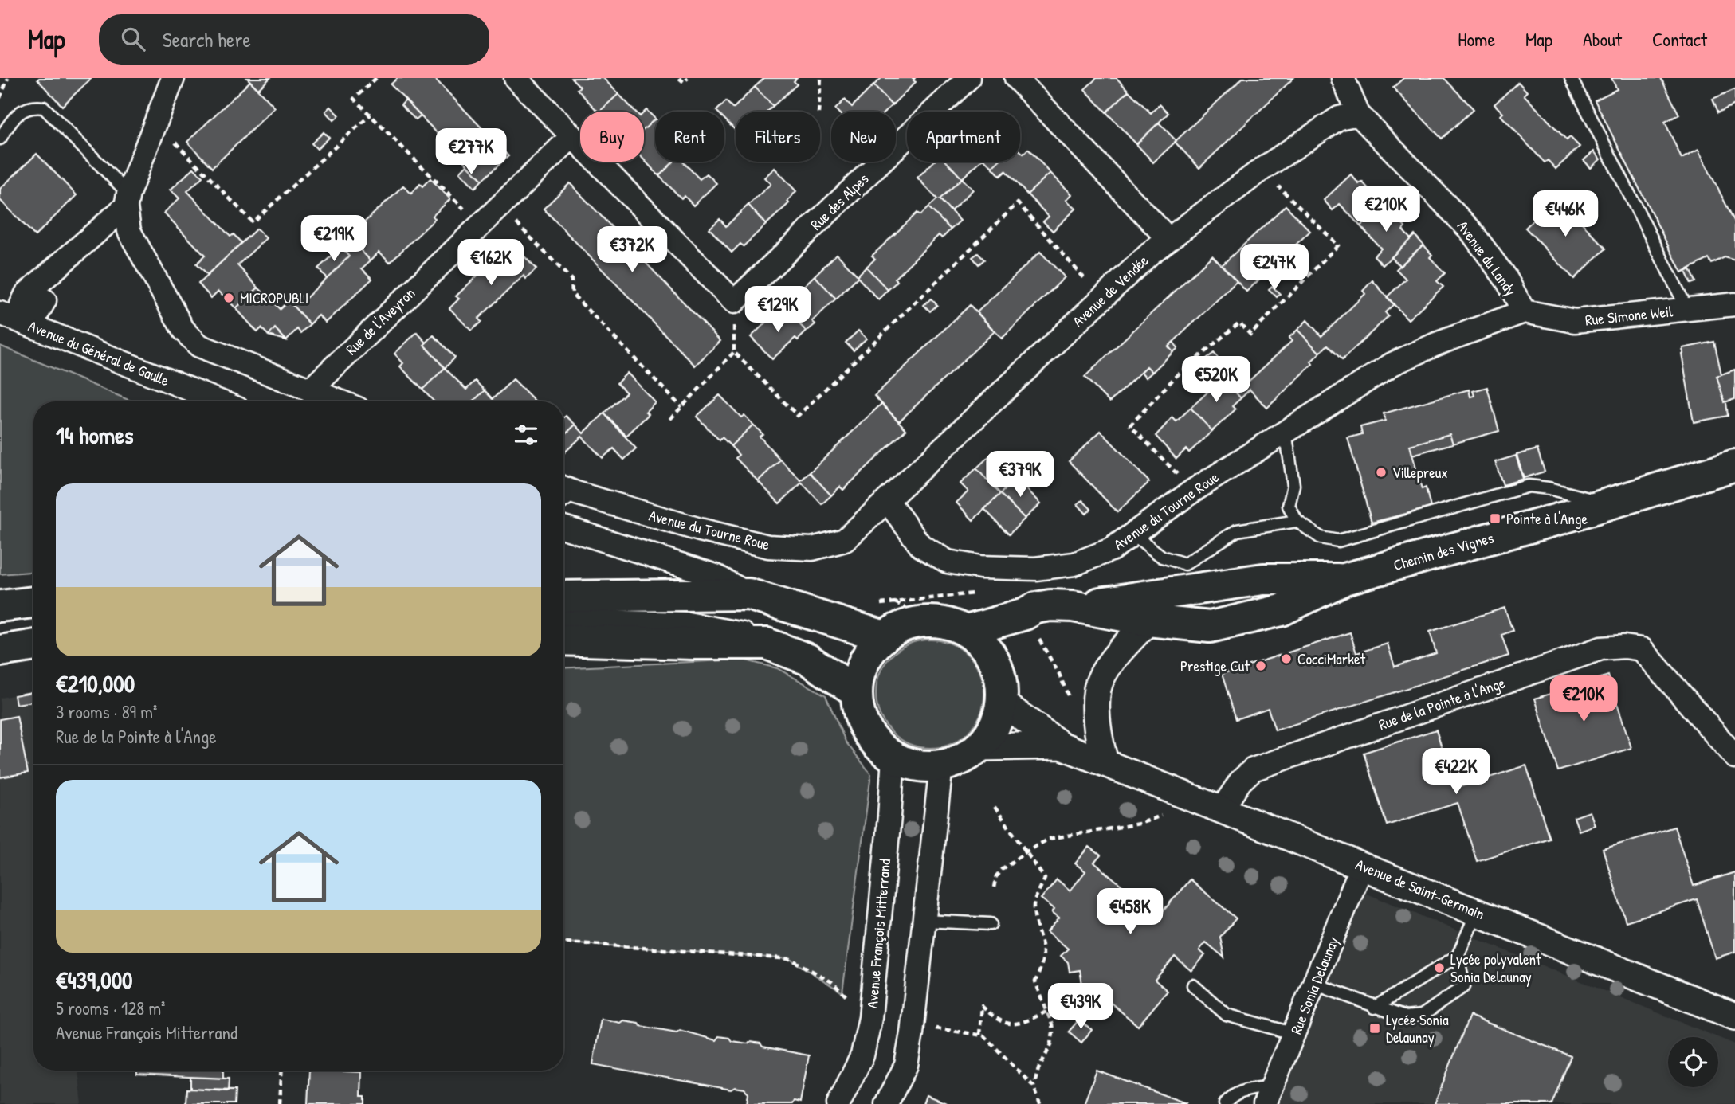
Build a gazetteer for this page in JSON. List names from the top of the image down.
{
  "streets": {
    "main road": ["Chemin des Vignes"],
    "street": [
      "Rue des Alpes",
      "Avenue du Landy",
      "Avenue de Vendée",
      "Rue Simone Weil",
      "Rue de l'Aveyron",
      "Avenue du Général de Gaulle",
      "Avenue du Tourne Roue",
      "Rue de la Pointe à l'Ange",
      "Avenue de Saint-Germain",
      "Avenue François Mitterrand",
      "Rue Sonia Delaunay"
    ]
  },
  "crossings": [
    ["Rue des Alpes", "Rue de l'Aveyron"],
    ["Avenue du Landy", "Avenue de Vendée"],
    ["Avenue du Landy", "Rue Simone Weil"],
    ["Avenue du Landy", "Avenue du Tourne Roue"],
    ["Avenue de Vendée", "Avenue du Tourne Roue"],
    ["Rue Simone Weil", "Avenue du Tourne Roue"],
    ["Chemin des Vignes", "Avenue de Saint-Germain"],
    ["Chemin des Vignes", "Avenue François Mitterrand"],
    ["Rue de la Pointe à l'Ange", "Avenue de Saint-Germain"],
    ["Avenue de Saint-Germain", "Avenue François Mitterrand"],
    ["Avenue de Saint-Germain", "Rue Sonia Delaunay"]
  ],
  "places": {
    "other": [
      "MICROPUBLI",
      "Villepreux",
      "CocciMarket",
      "Prestige Cut",
      "Lycée polyvalent Sonia Delaunay"
    ],
    "transit": ["Pointe à l'Ange", "Lycée Sonia Delaunay"]
  },
  "page": {
    "header": "Map",
    "search": "Search here",
    "nav": [
      "Home",
      "Map",
      "About",
      "Contact"
    ],
    "chip": [
      "Buy",
      "Rent",
      "Filters",
      "New",
      "Apartment"
    ],
    "price": [
      "€277K",
      "€210K",
      "€446K",
      "€219K",
      "€372K",
      "€162K",
      "€247K",
      "€129K",
      "€520K",
      "€379K",
      "€210K",
      "€422K",
      "€458K",
      "€439K"
    ],
    "heading": "14 homes",
    "list": [
      {
        "name": "€210,000",
        "note": "3 rooms · 89 m² · Rue de la Pointe à l'Ange"
      },
      {
        "name": "€439,000",
        "note": "5 rooms · 128 m² · Avenue François Mitterrand"
      }
    ]
  }
}
